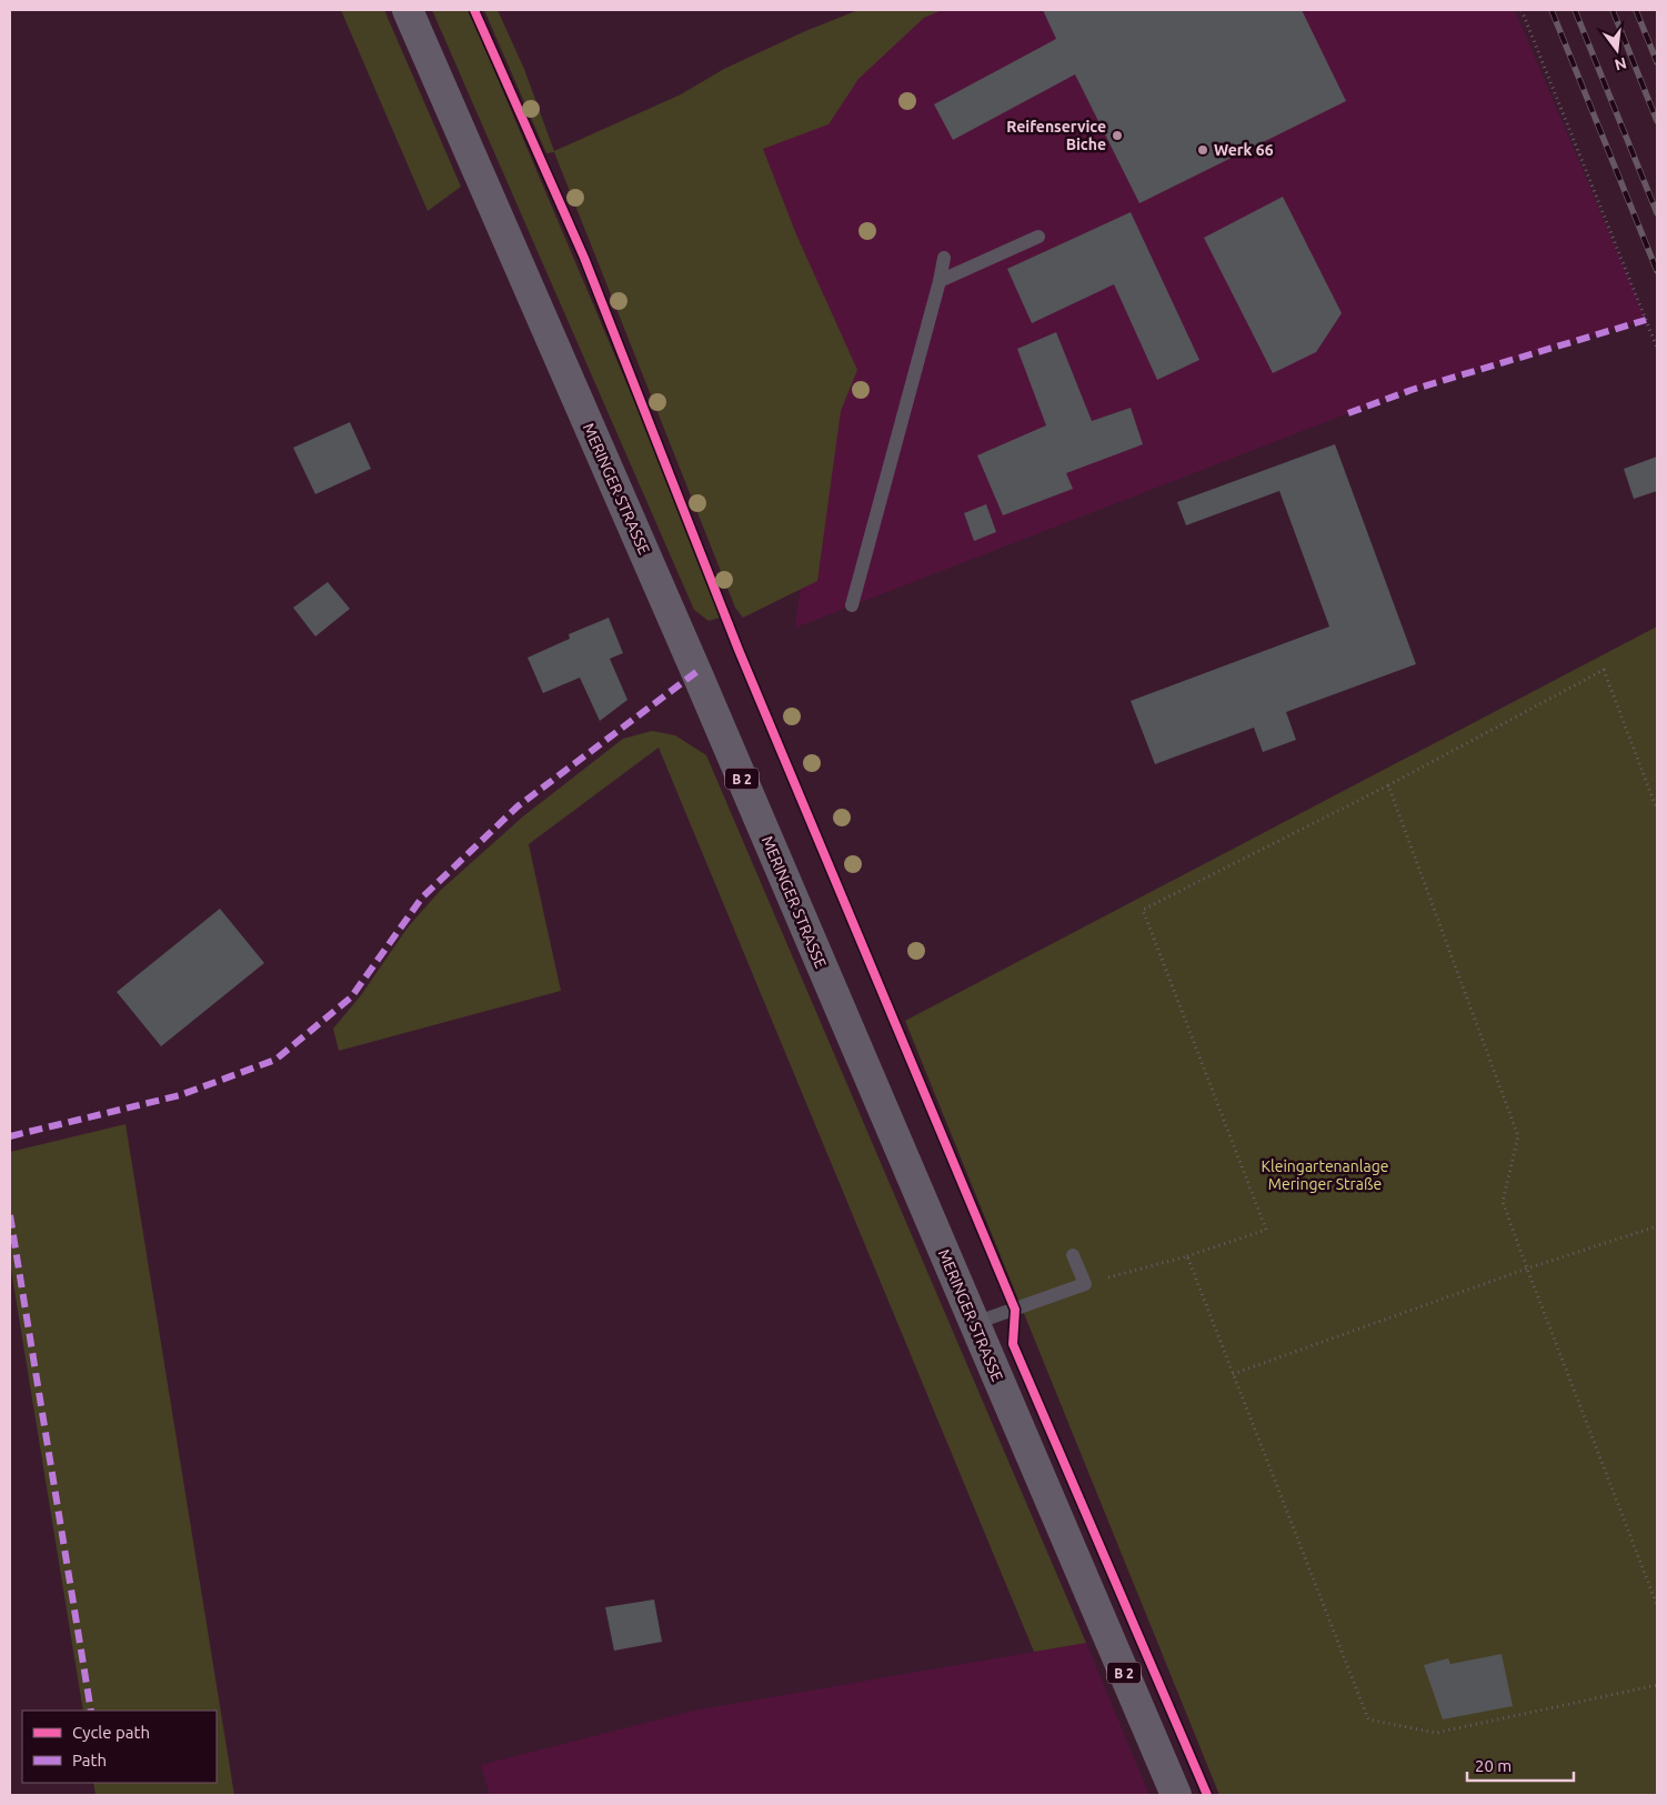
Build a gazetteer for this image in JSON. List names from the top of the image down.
{
  "streets": {
    "main road": ["MERINGER STRASSE", "B 2"]
  },
  "parks": ["Kleingartenanlage Meringer Straße"],
  "places": ["Reifenservice Biche", "Werk 66"],
  "legend": ["Cycle path", "Path"],
  "scale_bar": "20 m",
  "north": "bottom"
}
